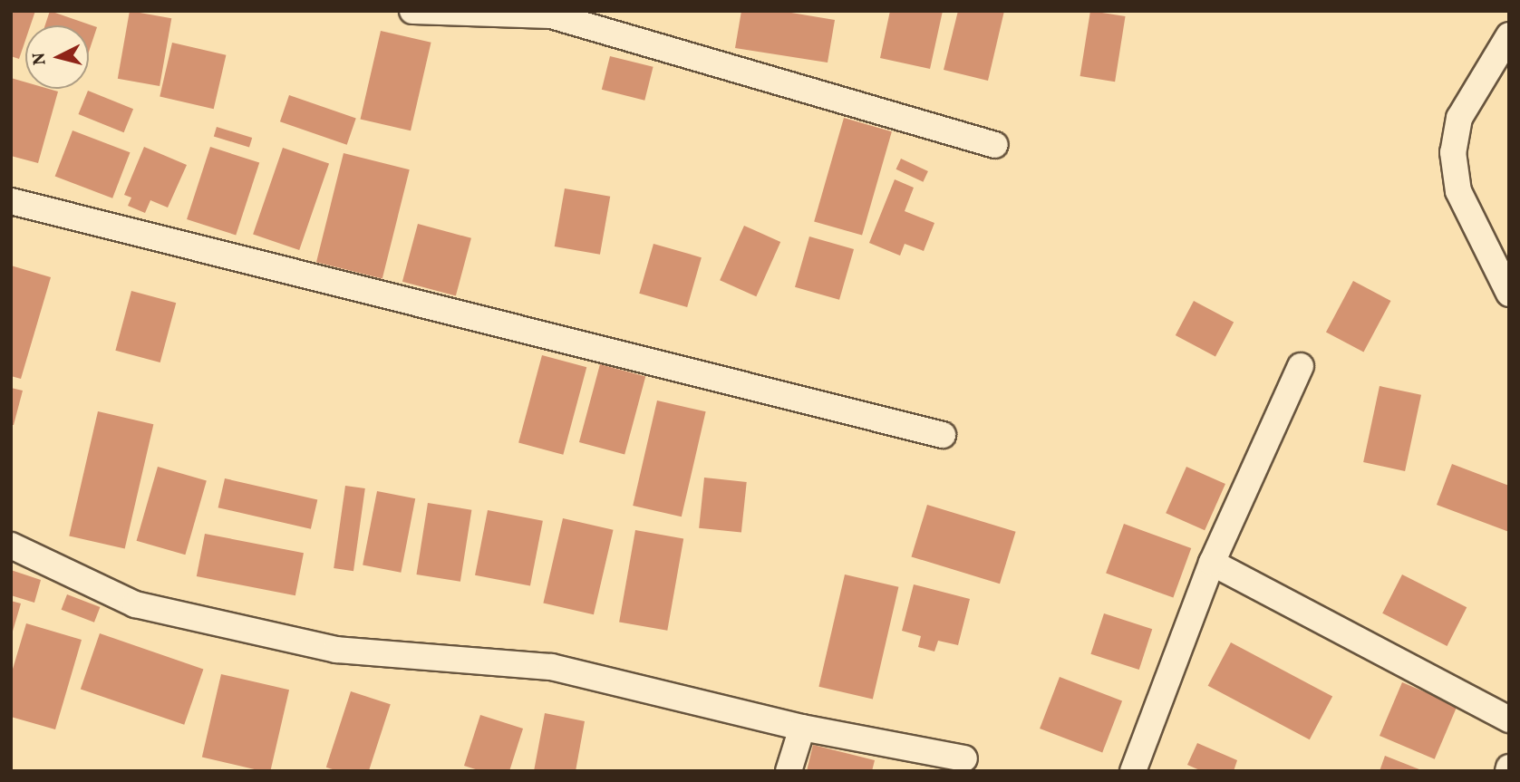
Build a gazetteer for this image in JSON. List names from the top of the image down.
{
  "north": "left"
}
